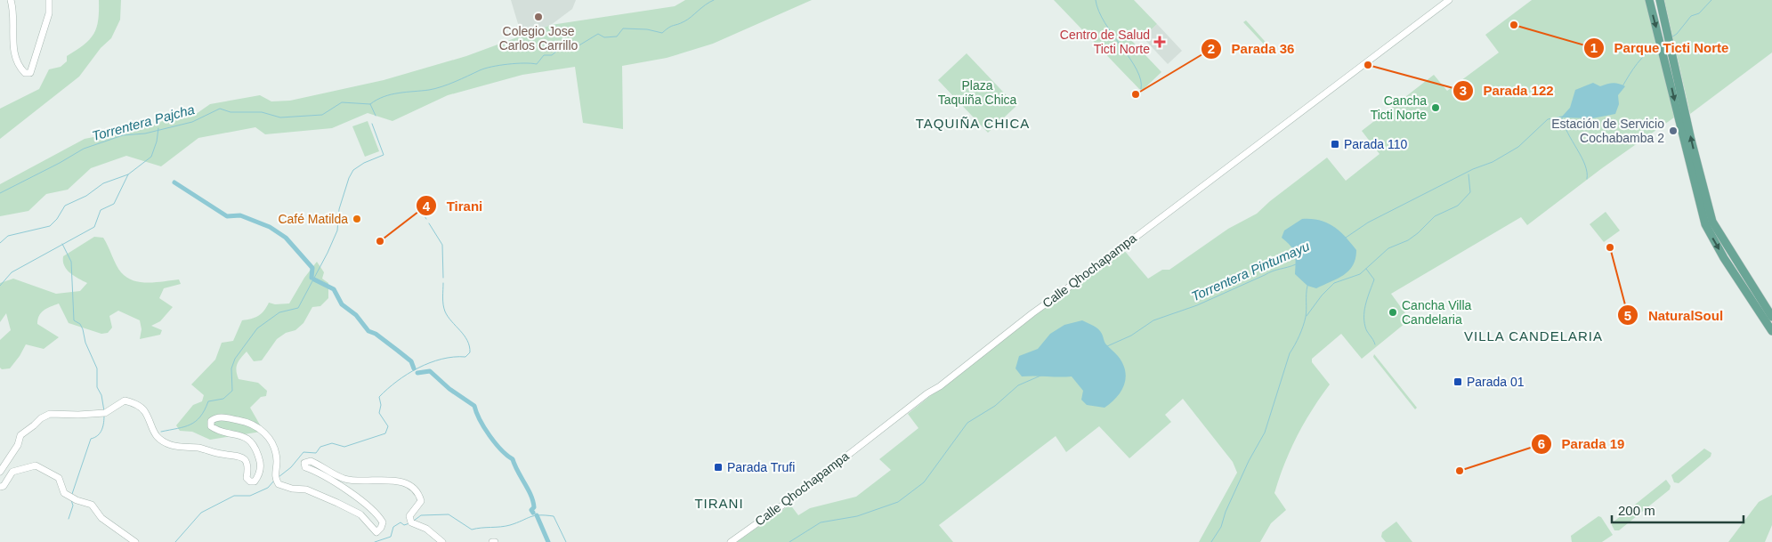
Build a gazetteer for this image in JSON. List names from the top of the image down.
{
  "streets": {
    "street": ["Calle Qhochapampa"]
  },
  "districts": ["TAQUIÑA CHICA", "VILLA CANDELARIA", "TIRANI"],
  "water": ["Torrentera Pajcha", "Torrentera Pintumayu"],
  "parks": ["Plaza Taquiña Chica"],
  "places": {
    "other": [
      "Colegio Jose Carlos Carrillo",
      "Parque Ticti Norte",
      "Parada 122",
      "Parada 36",
      "Cancha Ticti Norte",
      "Estación de Servicio Cochabamba 2",
      "Café Matilda",
      "Tirani",
      "NaturalSoul",
      "Cancha Villa Candelaria",
      "Parada 19"
    ],
    "health": ["Centro de Salud Ticti Norte"],
    "transit": ["Parada 110", "Parada 01", "Parada Trufi"]
  },
  "scale_bar": "200 m"
}
